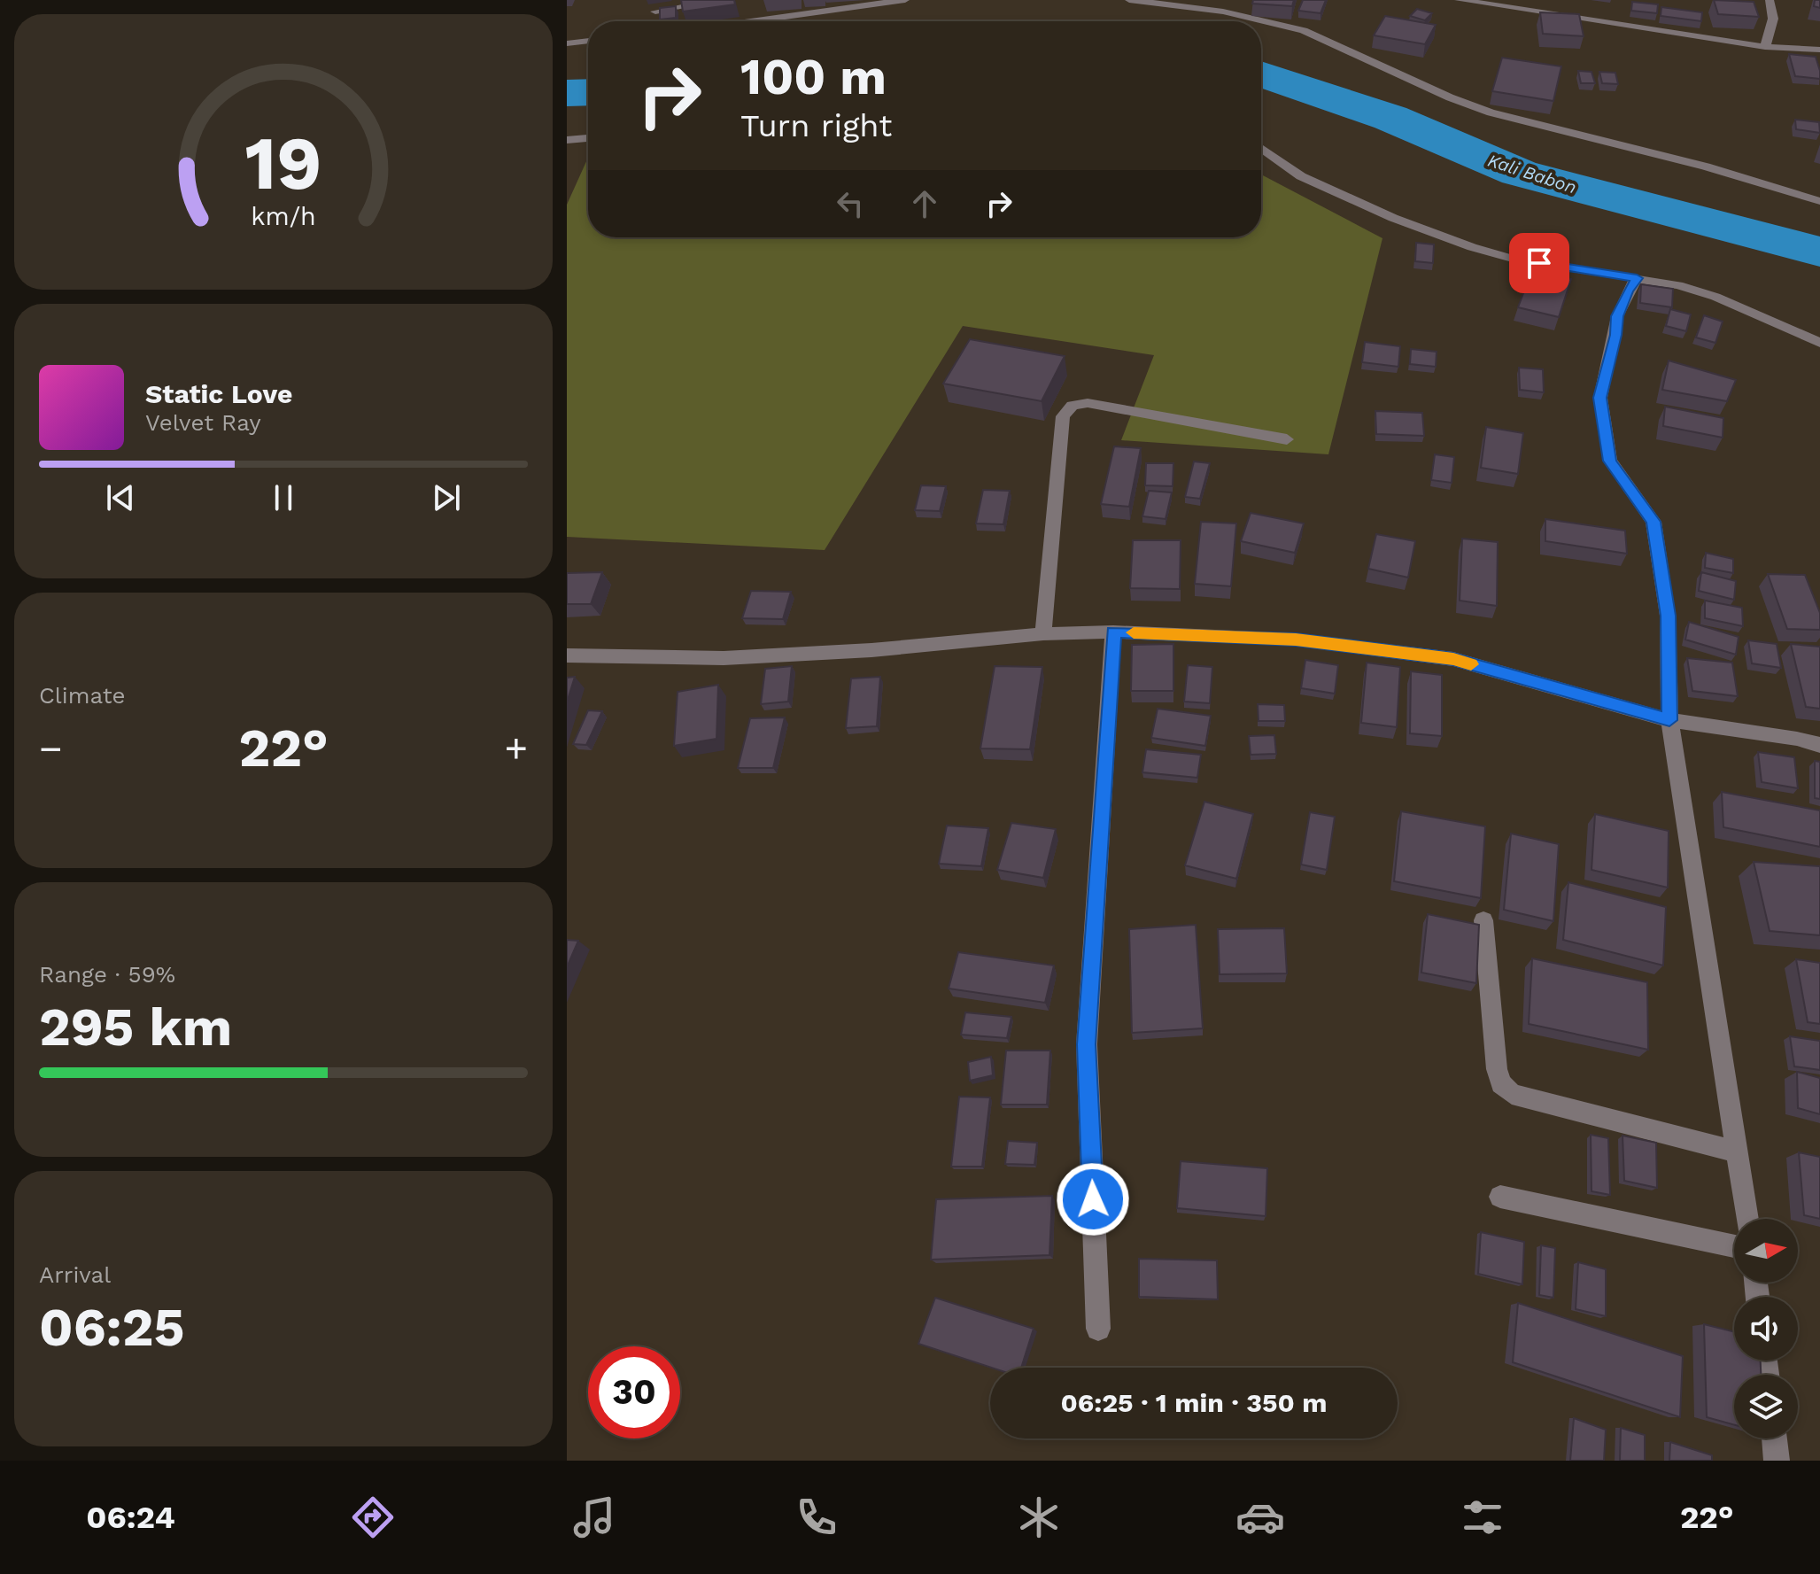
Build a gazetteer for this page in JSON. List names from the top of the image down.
{
  "water": ["Kali Babon"],
  "north": "right",
  "page": {
    "turn": ["100 m", "Turn right"],
    "song": ["Static Love", "Velvet Ray"],
    "tile": [
      "Climate",
      ["Range · 59%", "295 km"],
      ["Arrival", "06:25"]
    ],
    "heat": ["−", "22°", "+"],
    "limit": "30",
    "trip": "06:25 · 1 min · 350 m",
    "tabs": ["06:24", "22°"],
    "gauge": ["19", "km/h"]
  }
}
